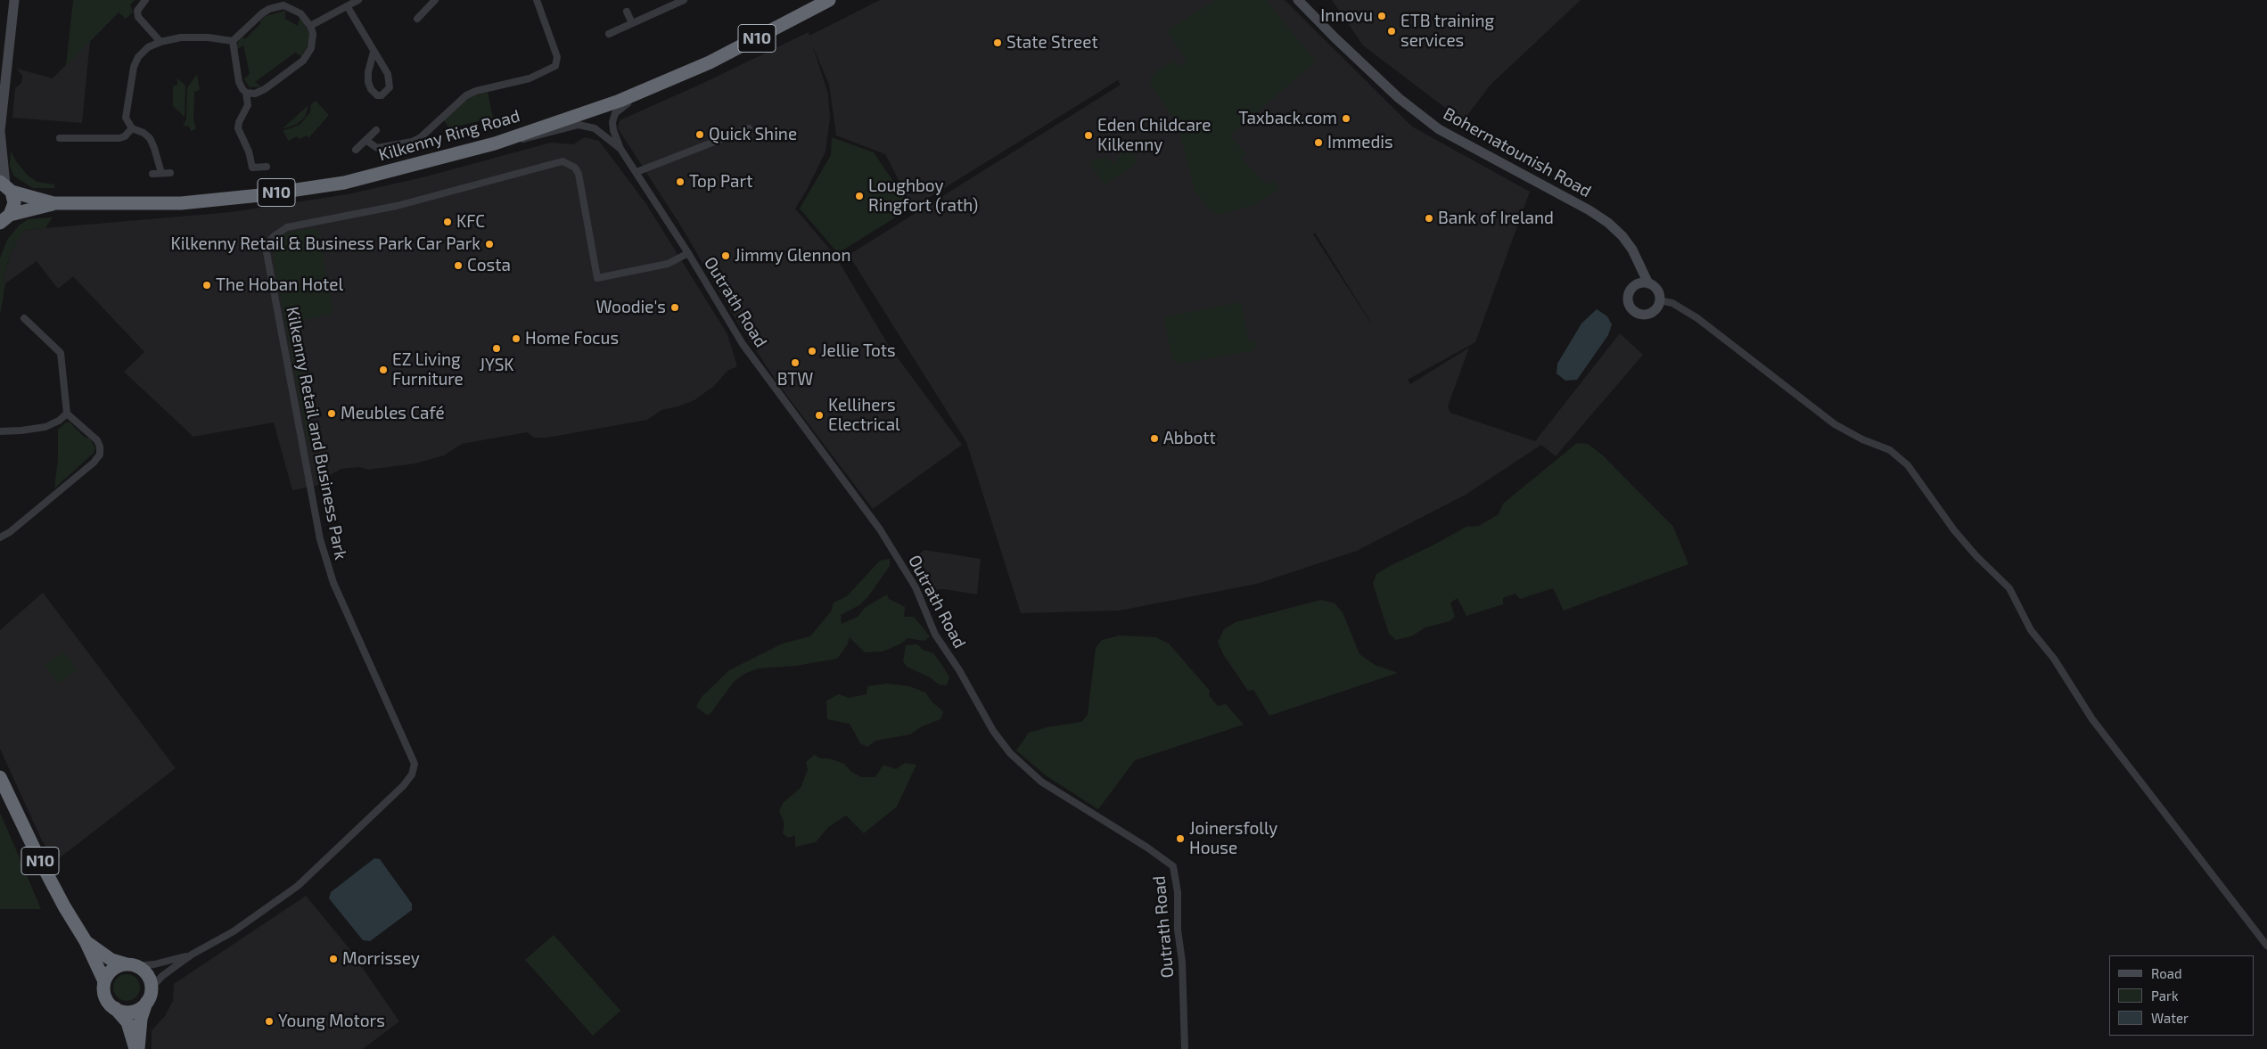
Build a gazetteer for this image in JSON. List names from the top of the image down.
{
  "streets": {
    "highway": ["N10", "Kilkenny Ring Road"],
    "street": ["Bohernatounish Road", "Outrath Road", "Kilkenny Retail and Business Park"]
  },
  "crossings": [
    ["N10", "Kilkenny Ring Road"],
    ["N10", "Kilkenny Retail and Business Park"],
    ["Kilkenny Ring Road", "Outrath Road"],
    ["Outrath Road", "Kilkenny Retail and Business Park"]
  ],
  "places": [
    "Innovu",
    "ETB training services",
    "State Street",
    "Taxback.com",
    "Quick Shine",
    "Eden Childcare Kilkenny",
    "Immedis",
    "Top Part",
    "Loughboy Ringfort (rath)",
    "Bank of Ireland",
    "KFC",
    "Kilkenny Retail & Business Park Car Park",
    "Jimmy Glennon",
    "Costa",
    "The Hoban Hotel",
    "Woodie's",
    "Home Focus",
    "JYSK",
    "Jellie Tots",
    "BTW",
    "EZ Living Furniture",
    "Meubles Café",
    "Kellihers Electrical",
    "Abbott",
    "Joinersfolly House",
    "Morrissey",
    "Young Motors"
  ],
  "legend": ["Road", "Park", "Water"]
}
